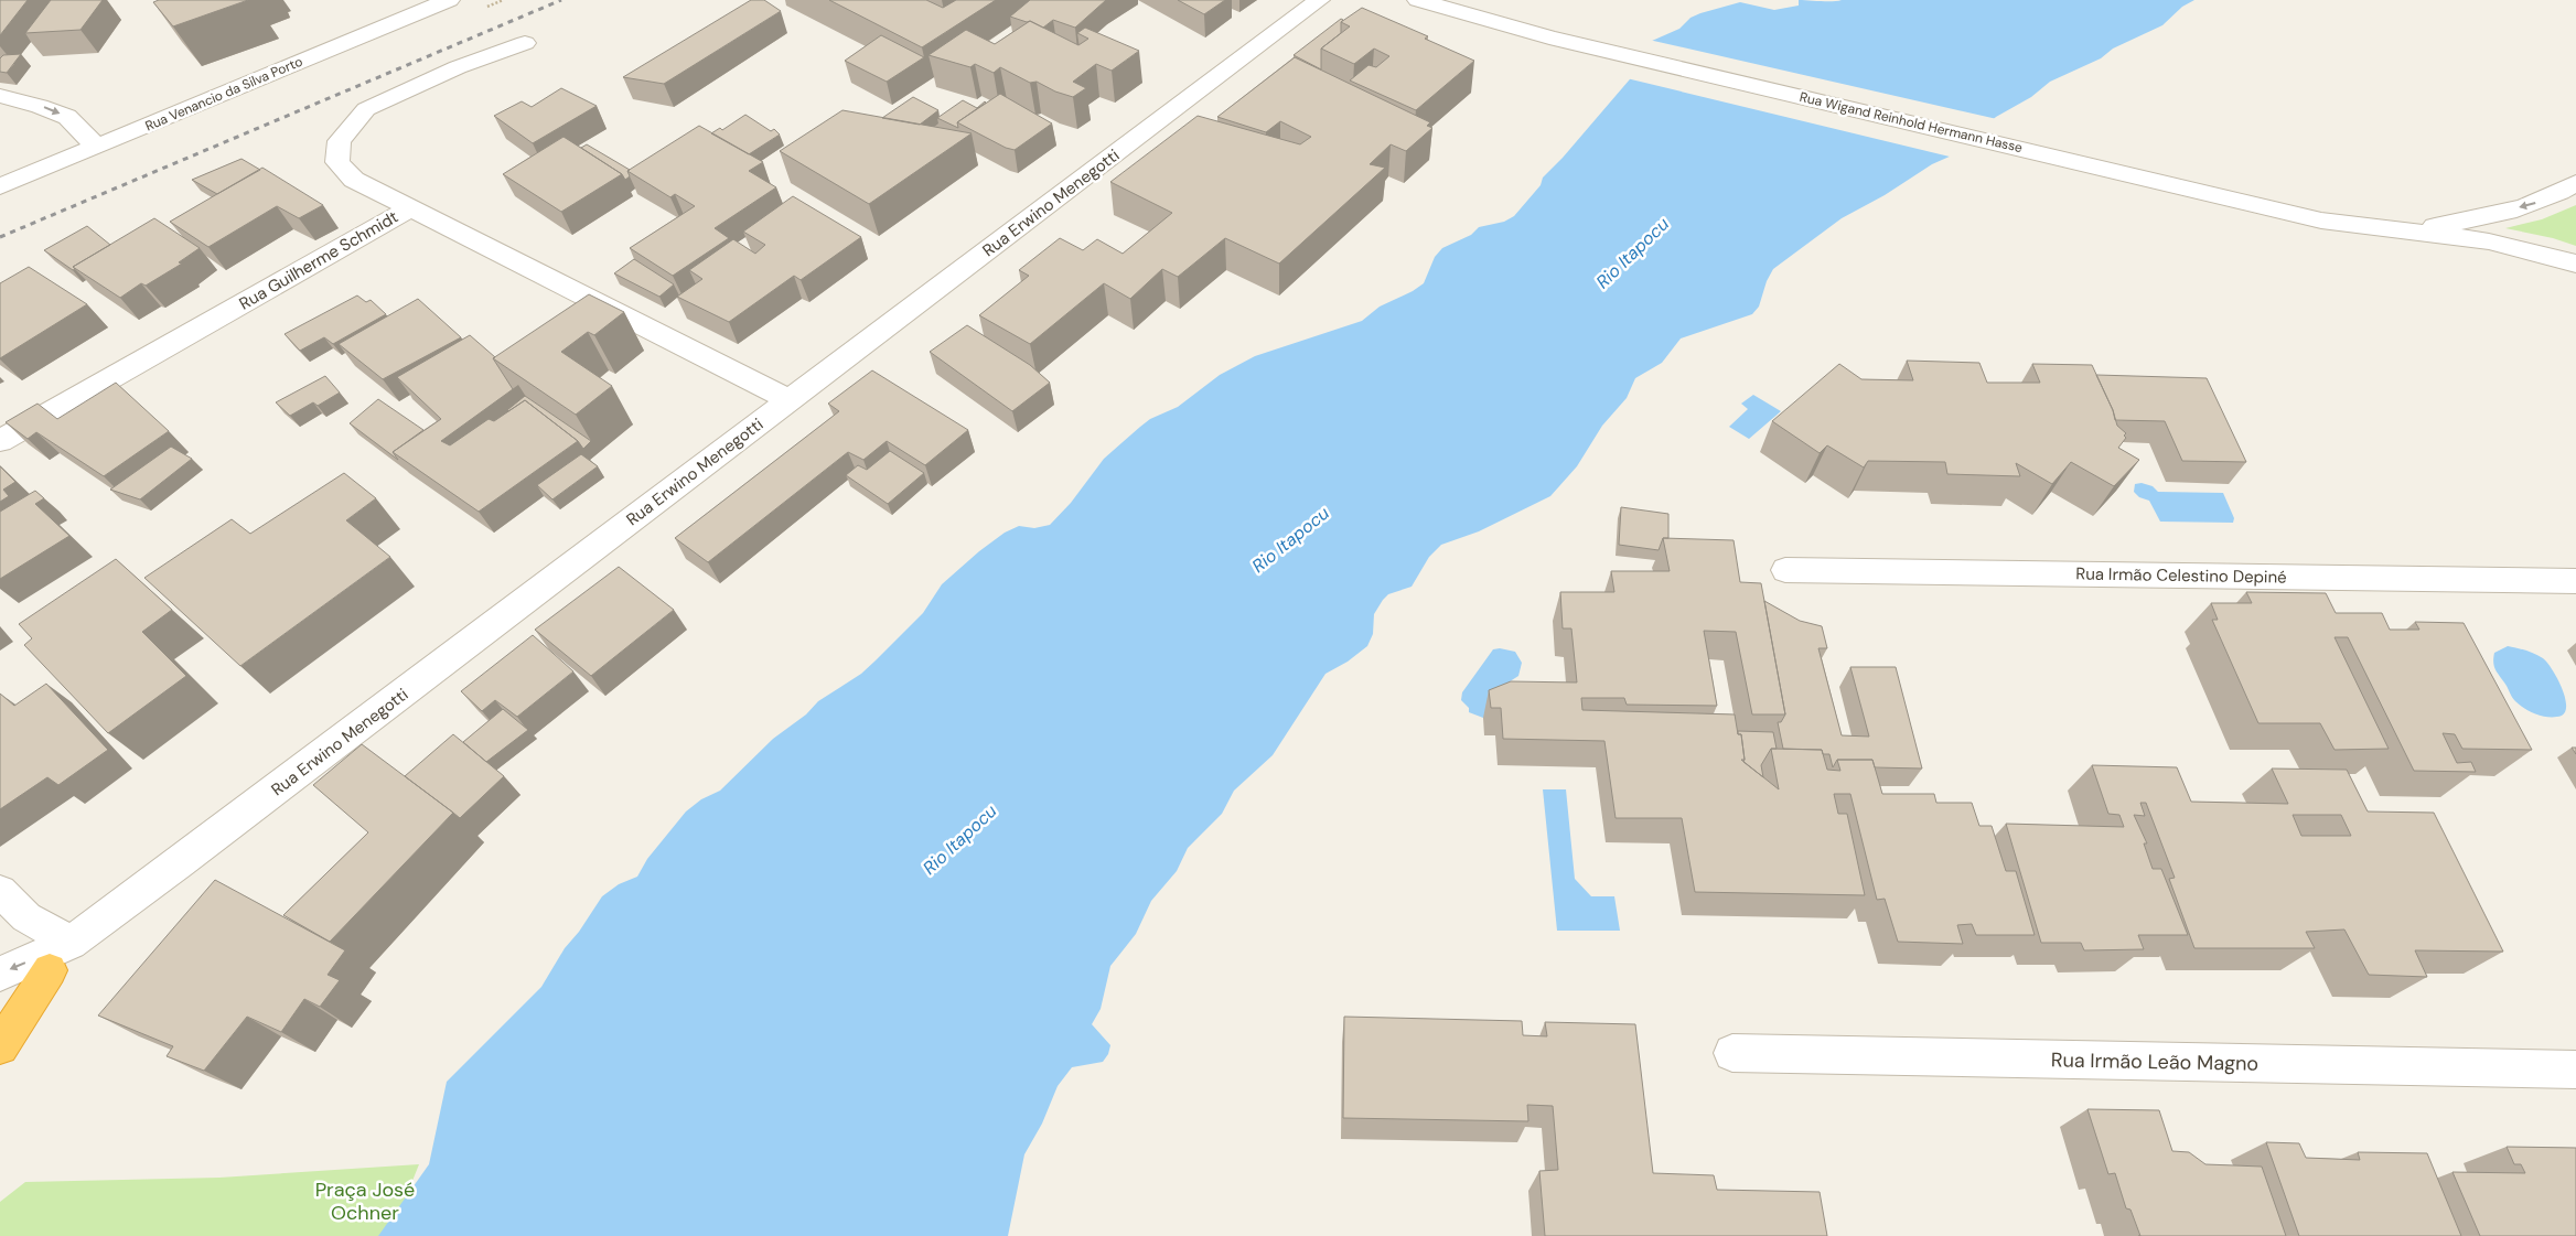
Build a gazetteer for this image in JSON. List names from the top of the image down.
{
  "streets": {
    "street": [
      "Rua Venancio da Silva Porto",
      "Rua Wigand Reinhold Hermann Hasse",
      "Rua Erwino Menegotti",
      "Rua Guilherme Schmidt",
      "Rua Irmão Celestino Depiné",
      "Rua Irmão Leão Magno"
    ]
  },
  "crossings": [
    ["Rua Erwino Menegotti", "Rua Guilherme Schmidt"]
  ],
  "water": ["Rio Itapocu"],
  "parks": ["Praça José Ochner"]
}
